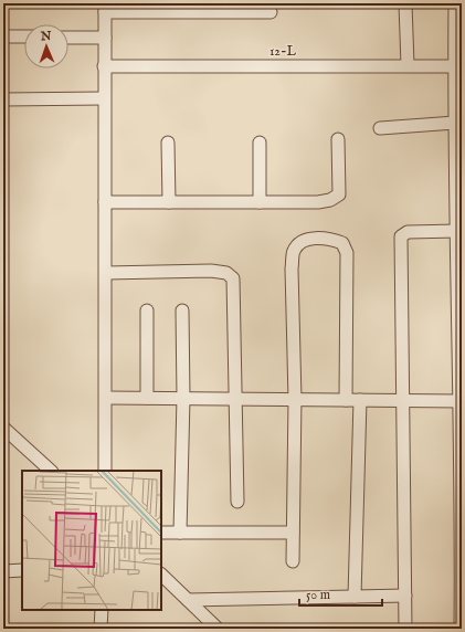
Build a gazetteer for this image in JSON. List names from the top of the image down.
{
  "streets": {
    "street": ["12-L"]
  },
  "scale_bar": "50 m",
  "north": "top"
}
